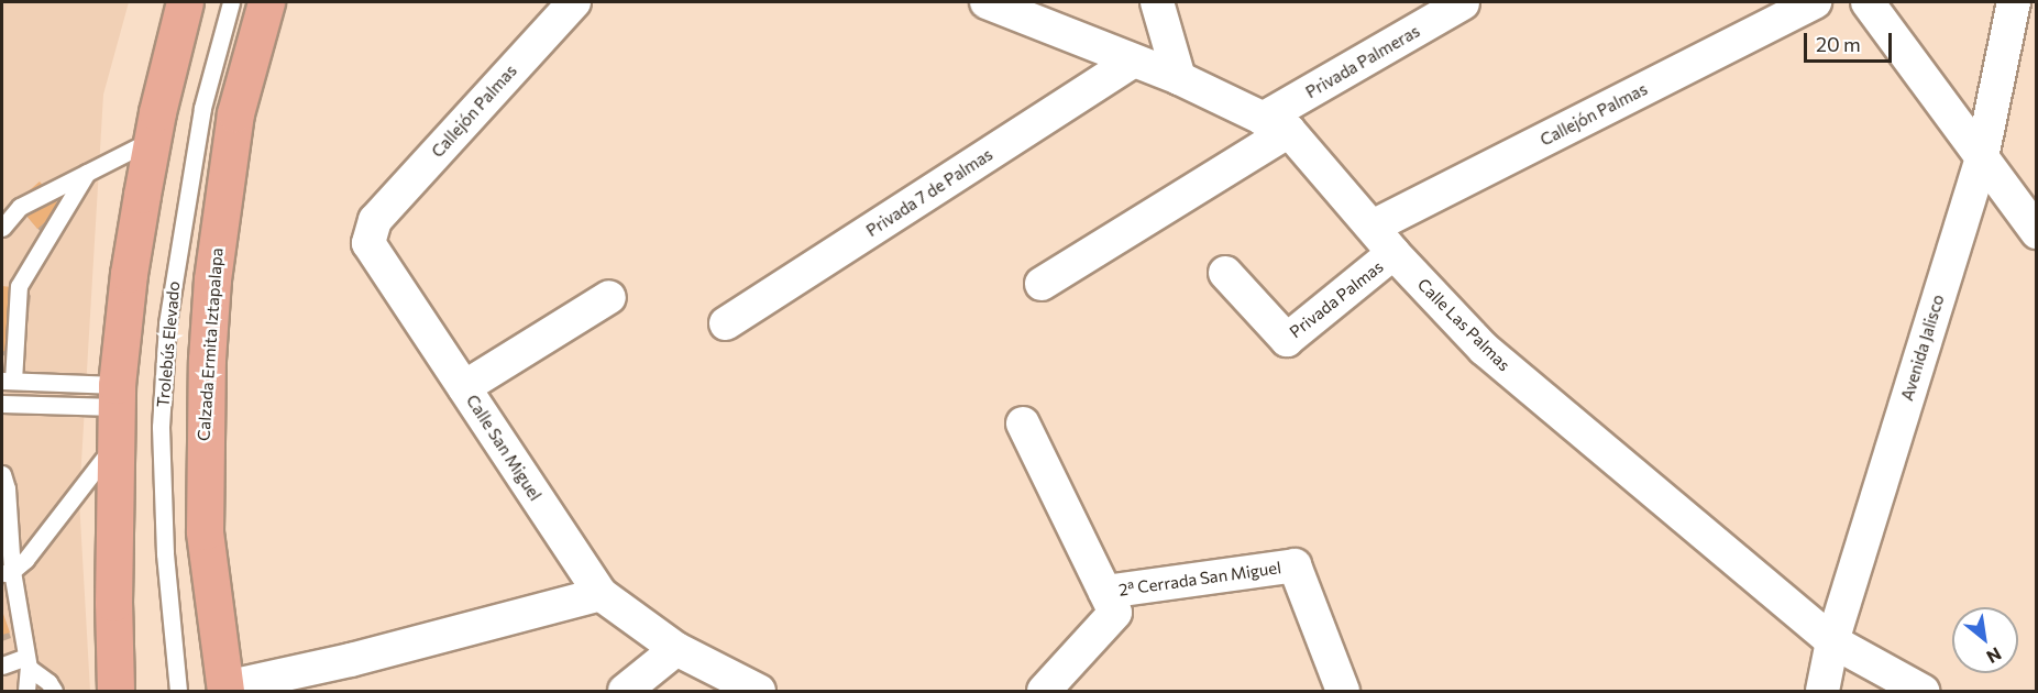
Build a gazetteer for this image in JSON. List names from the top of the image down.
{
  "streets": {
    "main road": ["Calzada Ermita Iztapalapa"],
    "street": [
      "Privada Palmeras",
      "Callejón Palmas",
      "Privada 7 de Palmas",
      "Privada Palmas",
      "Calle Las Palmas",
      "Avenida Jalisco",
      "Calle San Miguel",
      "2ª Cerrada San Miguel"
    ],
    "lane": ["Trolebús Elevado"]
  },
  "crossings": [
    ["Privada Palmeras", "Calle Las Palmas"],
    ["Callejón Palmas", "Calle Las Palmas"],
    ["Callejón Palmas", "Calle San Miguel"],
    ["Privada 7 de Palmas", "Calle Las Palmas"],
    ["Privada Palmas", "Calle Las Palmas"],
    ["Calle Las Palmas", "Avenida Jalisco"]
  ],
  "scale_bar": "20 m",
  "north": "bottom right"
}
